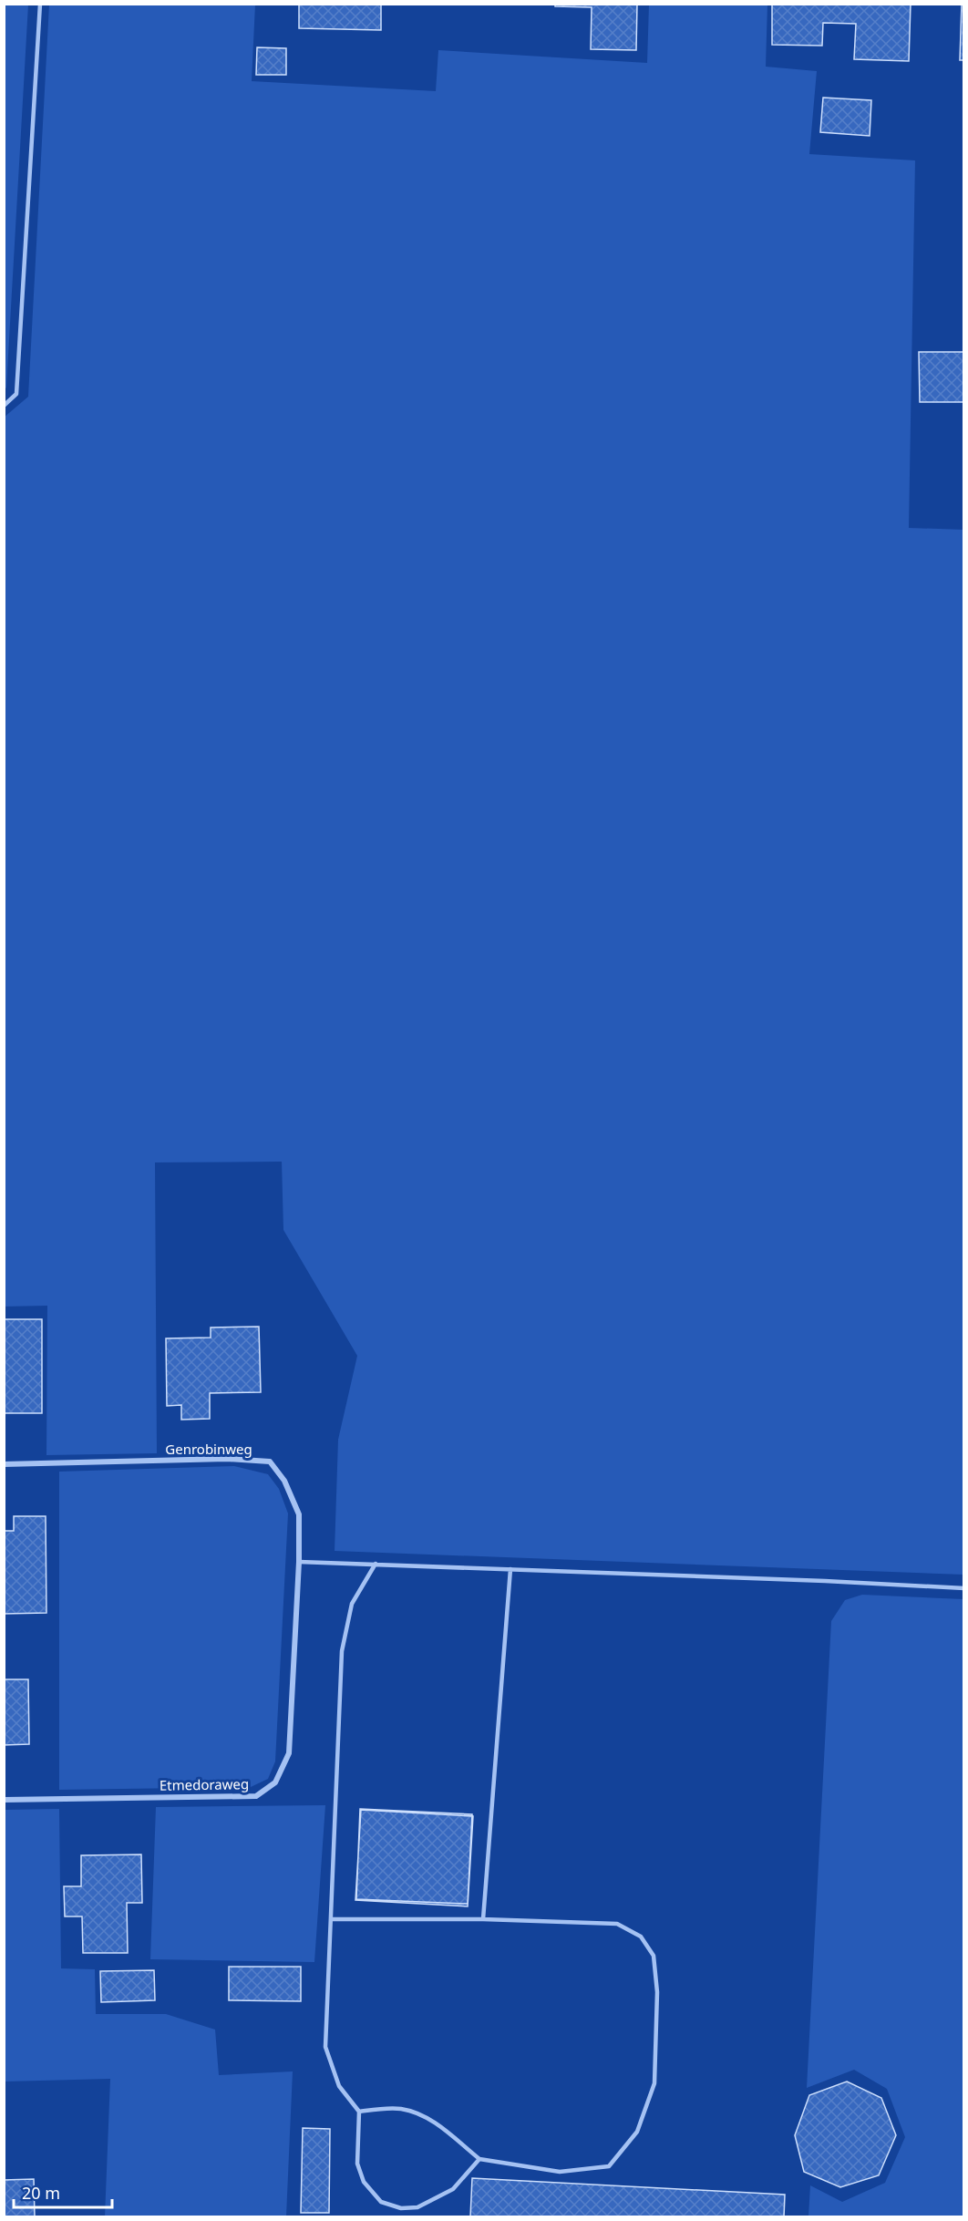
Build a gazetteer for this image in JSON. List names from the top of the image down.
{
  "streets": {
    "street": ["Genrobinweg", "Etmedoraweg"]
  },
  "crossings": [
    ["Genrobinweg", "Etmedoraweg"]
  ],
  "scale_bar": "20 m"
}
